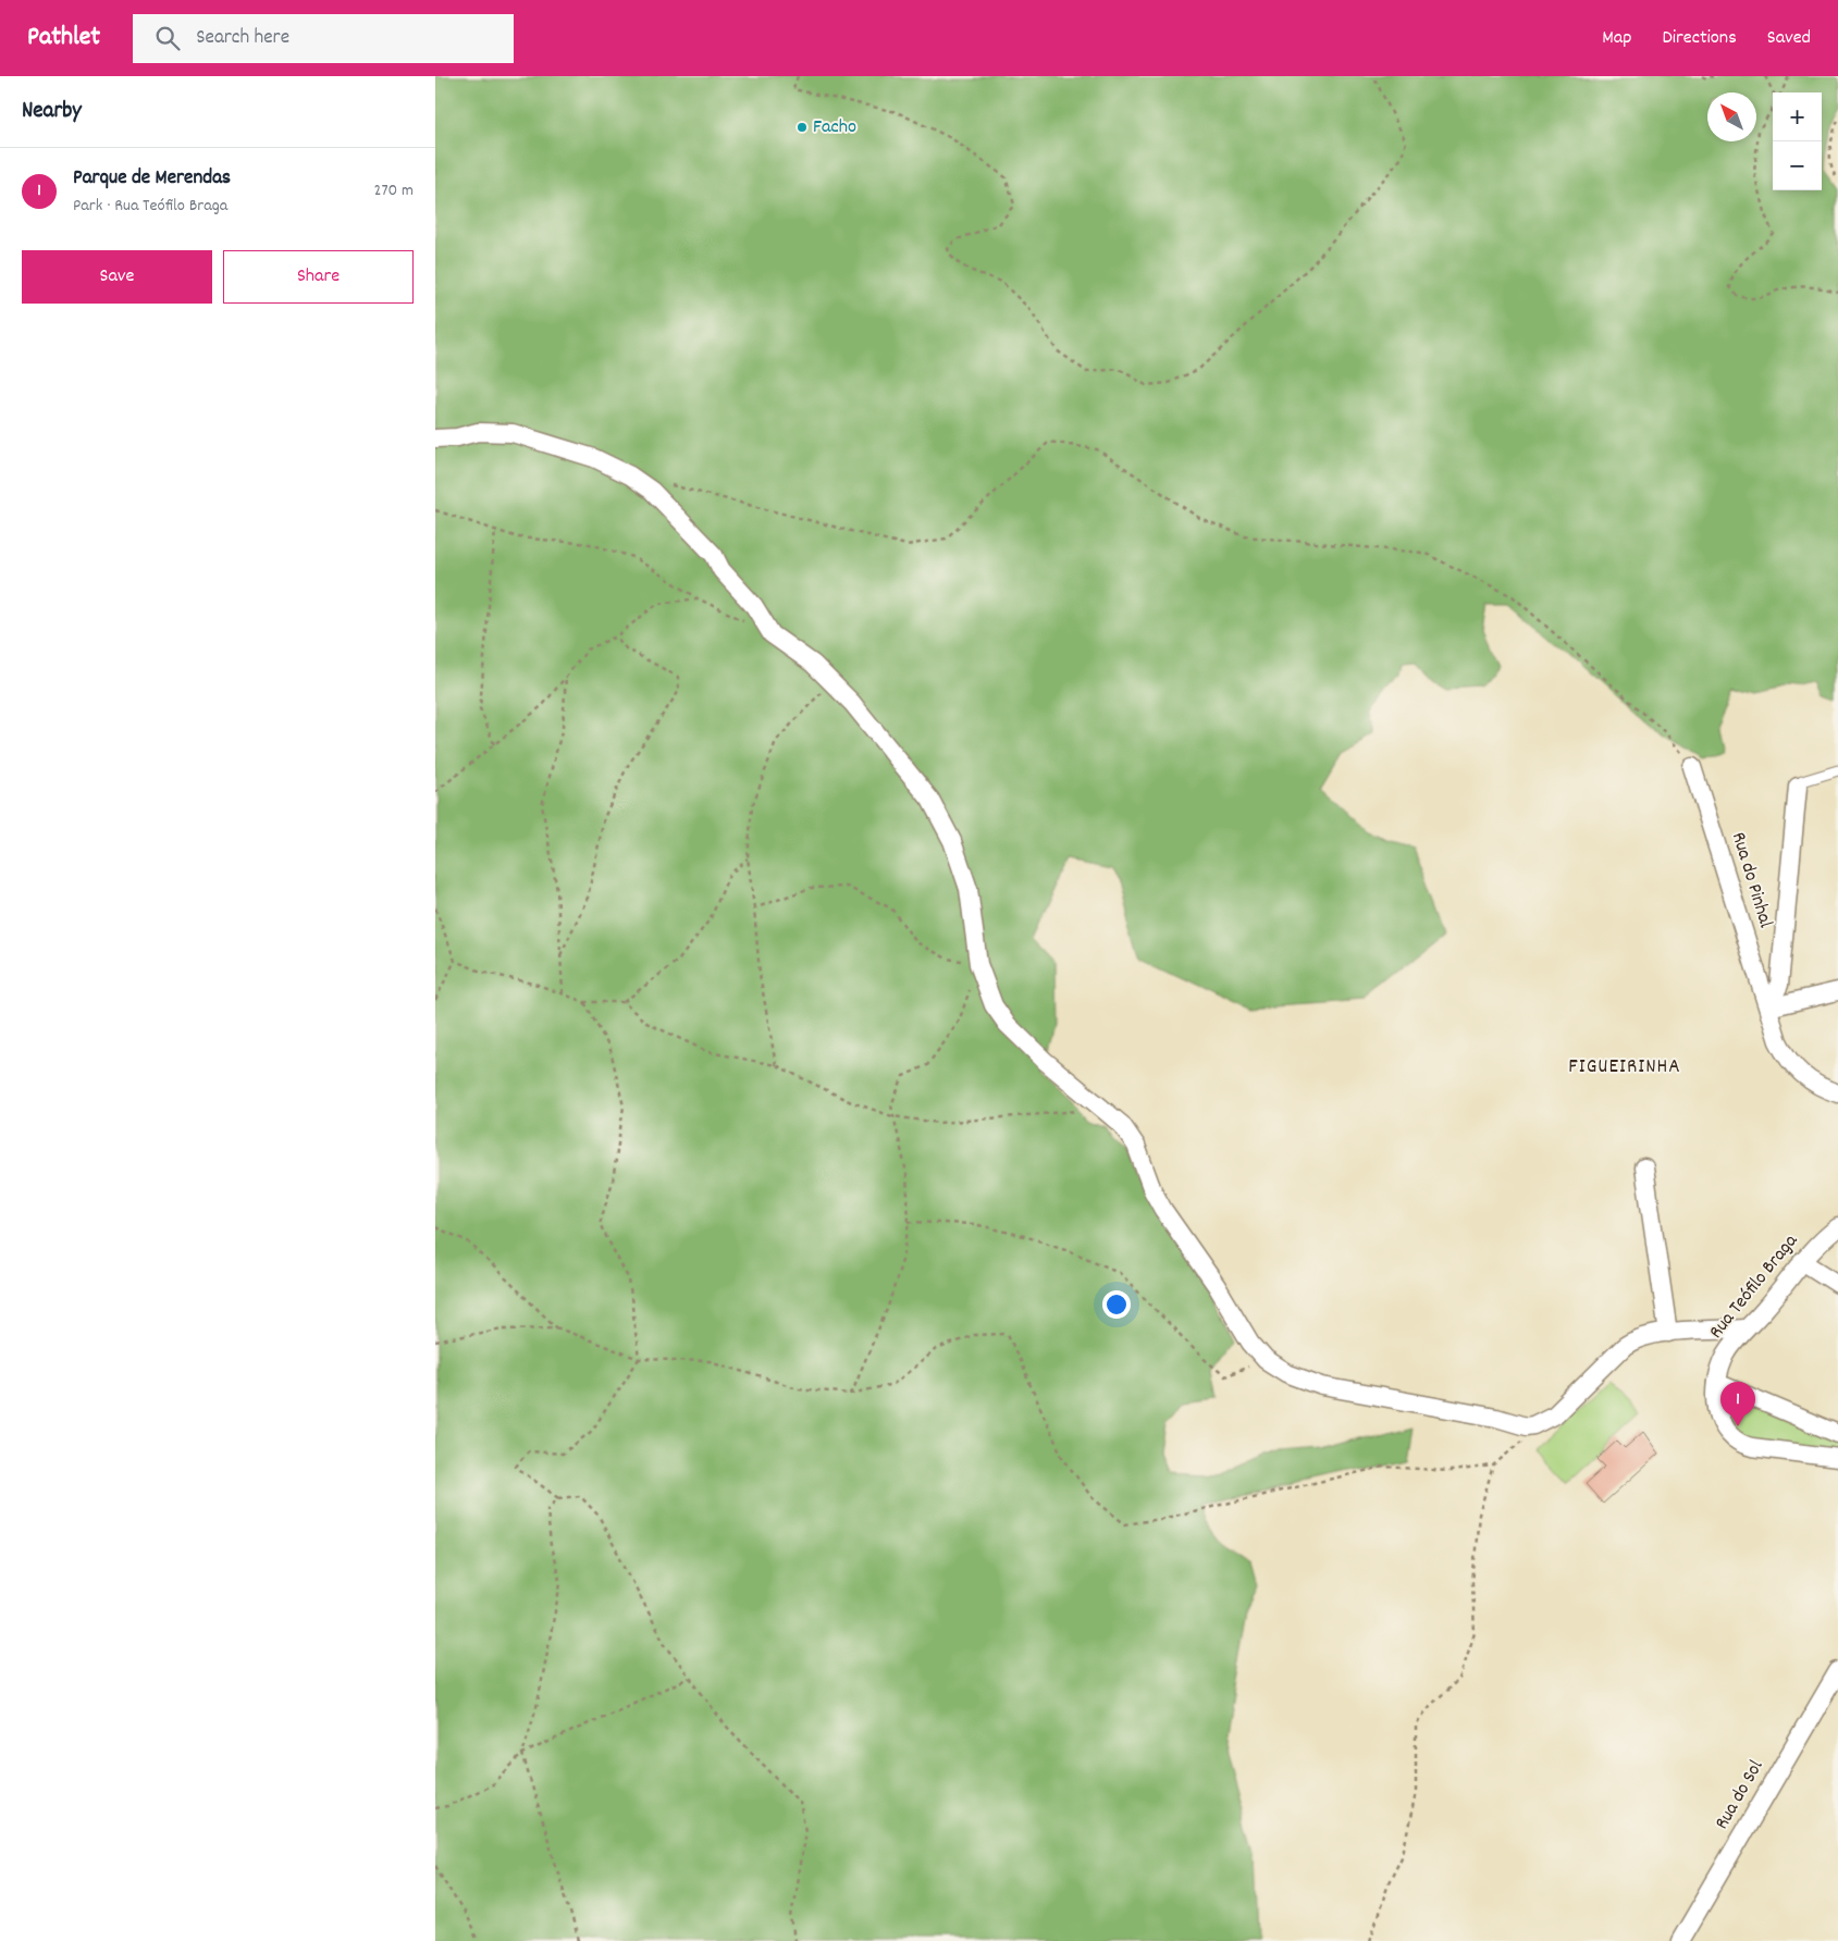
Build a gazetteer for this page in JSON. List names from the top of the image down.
{
  "streets": {
    "street": ["Rua do Pinhal", "Rua Teófilo Braga", "Rua do Sol"]
  },
  "districts": ["FIGUEIRINHA"],
  "places": ["Facho"],
  "north": "top left",
  "page": {
    "header": "Pathlet",
    "search": "Search here",
    "nav": ["Map", "Directions", "Saved"],
    "heading": "Nearby",
    "map_buttons": ["+", "−"],
    "list": [
      {
        "mark": "1",
        "name": "Parque de Merendas",
        "note": "Park · Rua Teófilo Braga",
        "value": "270 m"
      }
    ],
    "buttons": ["Save", "Share"],
    "pins": "1"
  }
}
